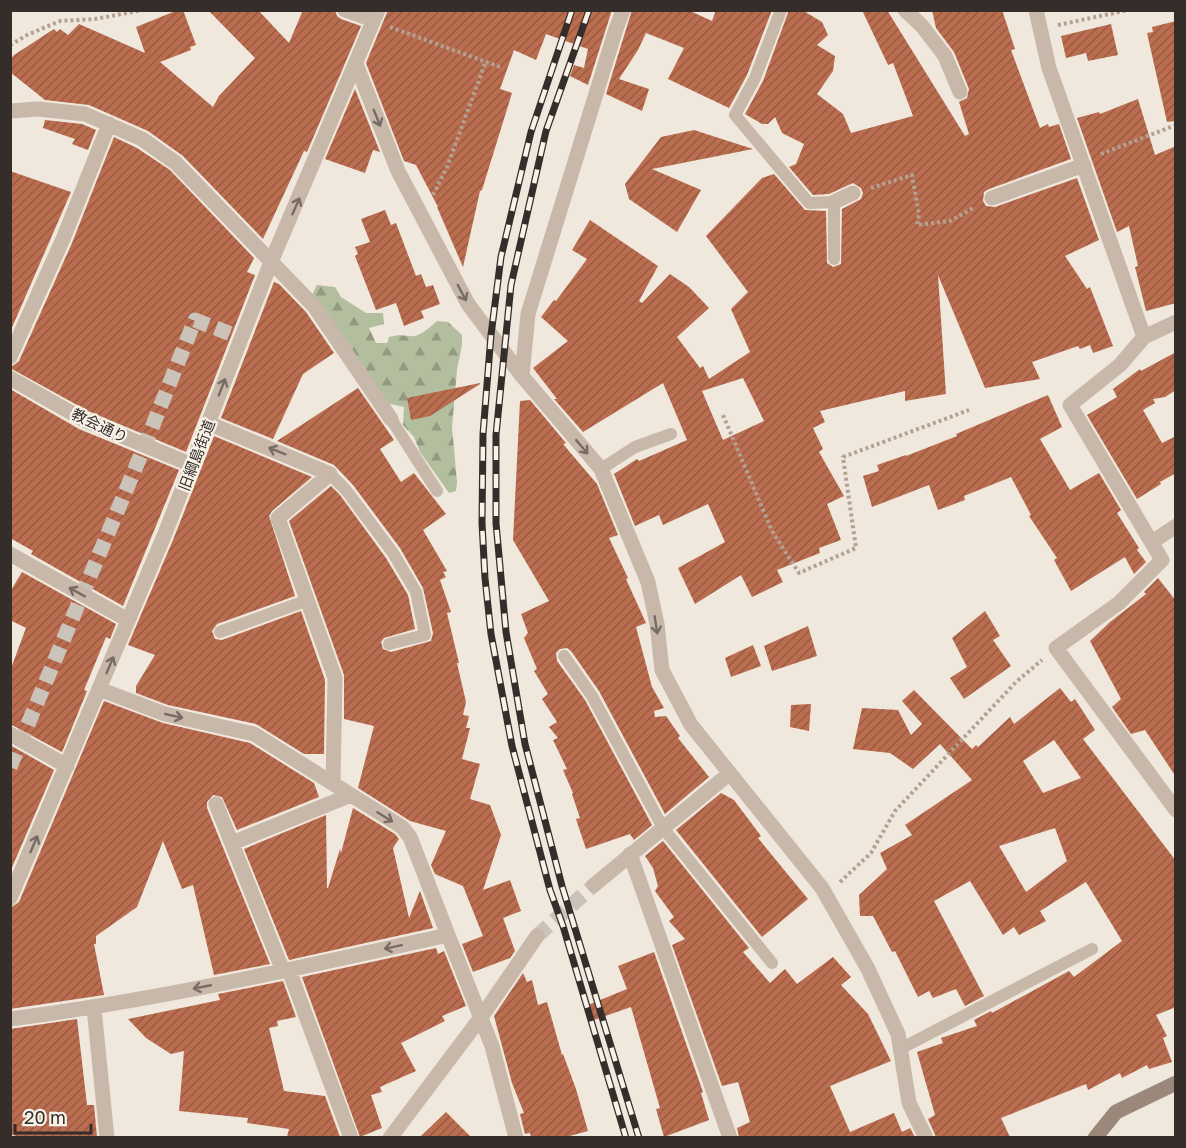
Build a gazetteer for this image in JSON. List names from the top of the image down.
{
  "streets": {
    "street": ["教会通り", "旧綱島街道"]
  },
  "crossings": [
    ["教会通り", "旧綱島街道"]
  ],
  "one_way": ["旧綱島街道"],
  "scale_bar": "20 m"
}
